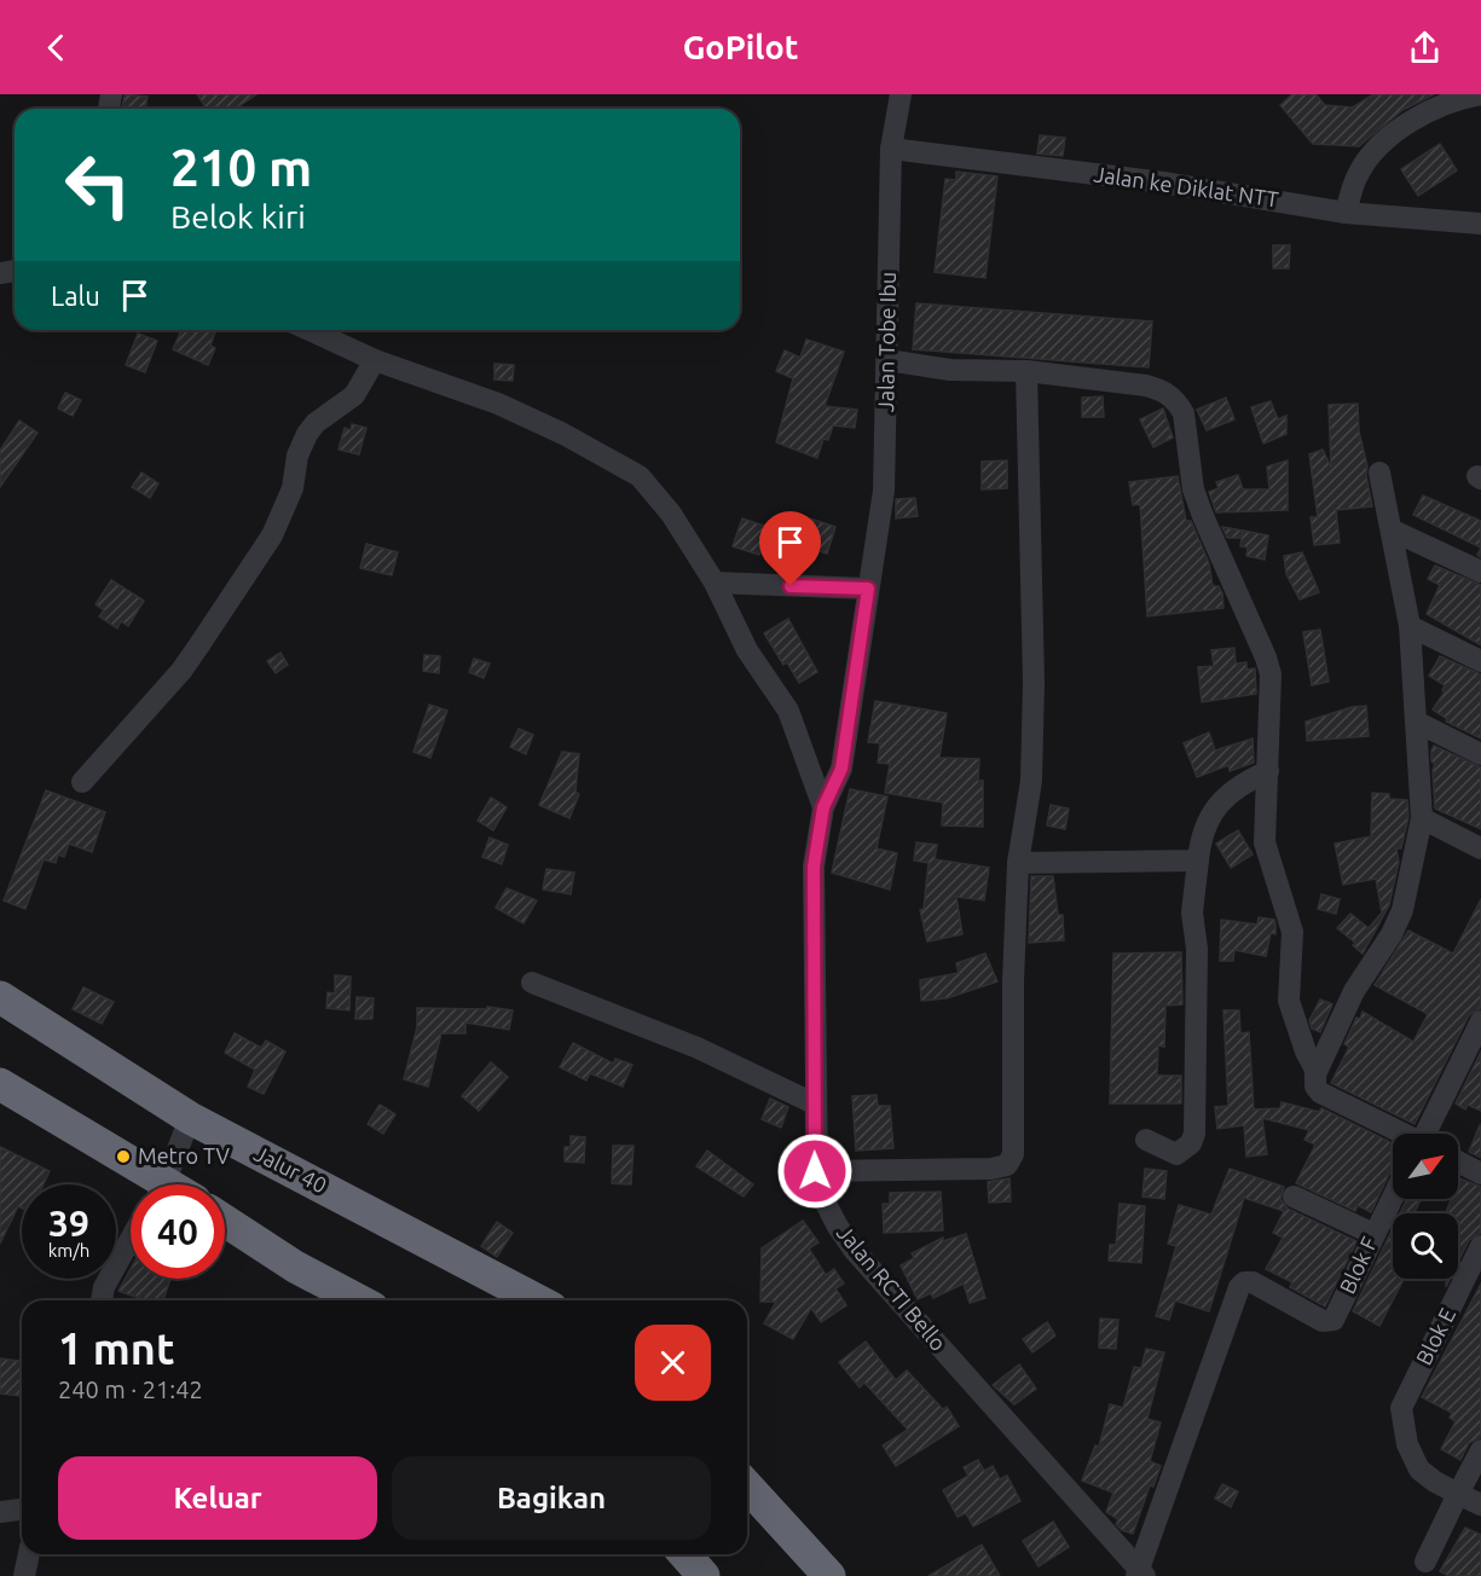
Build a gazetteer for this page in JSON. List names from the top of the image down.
{
  "streets": {
    "highway": ["Jalur 40"],
    "street": [
      "Jalan ke Diklat NTT",
      "Jalan Tobe Ibu",
      "Blok F",
      "Jalan RCTI Bello",
      "Blok E"
    ]
  },
  "crossings": [
    ["Jalan ke Diklat NTT", "Jalan Tobe Ibu"],
    ["Jalan Tobe Ibu", "Jalan RCTI Bello"],
    ["Blok F", "Jalan RCTI Bello"]
  ],
  "places": ["Metro TV"],
  "north": "top right",
  "page": {
    "header": "GoPilot",
    "turn": ["210 m", "Belok kiri"],
    "then": "Lalu",
    "speed": "39 km/h",
    "limit": "40",
    "heading": ["1 mnt", "240 m · 21:42"],
    "buttons": ["Keluar", "Bagikan"]
  }
}
